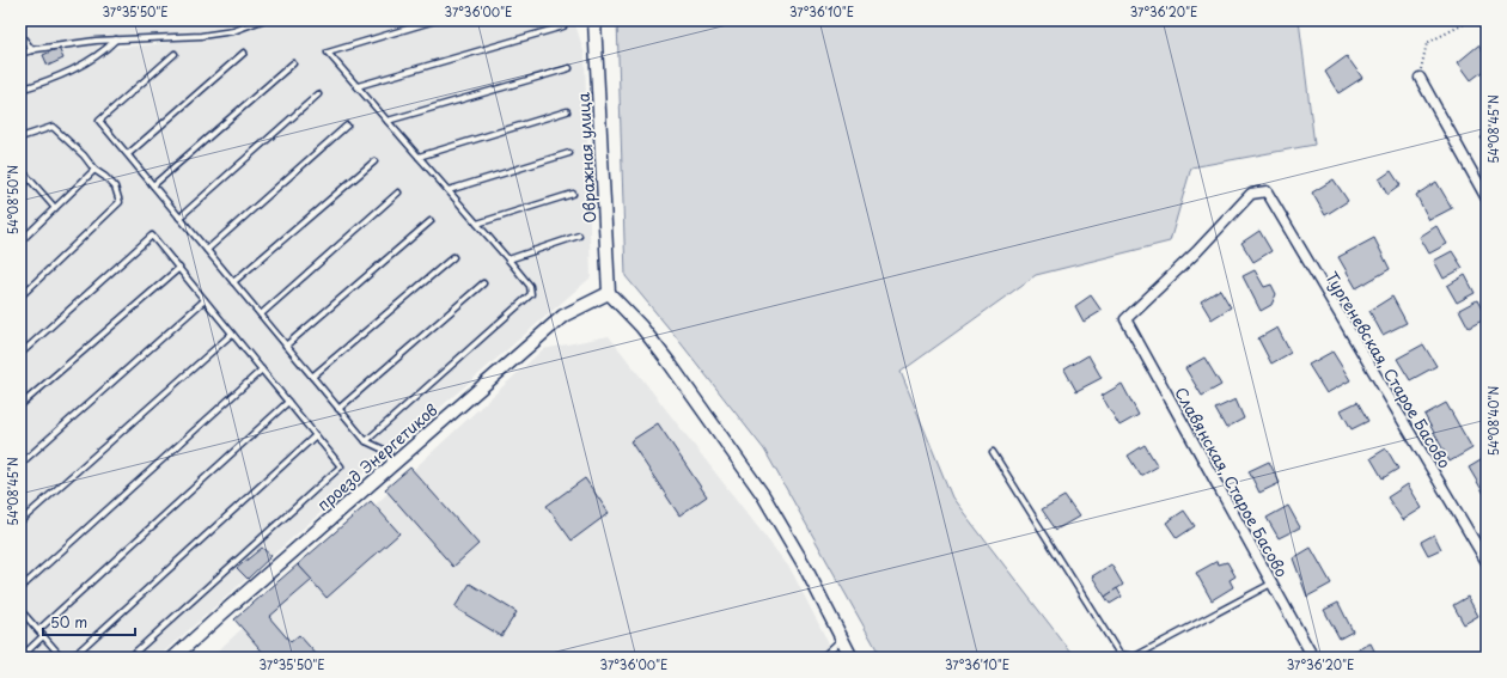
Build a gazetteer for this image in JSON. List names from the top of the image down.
{
  "streets": {
    "street": [
      "Овражная улица",
      "Тургеневская, Старое Басово",
      "проезд Энергетиков",
      "Славянская, Старое Басово"
    ]
  },
  "crossings": [
    ["Овражная улица", "проезд Энергетиков"],
    ["Тургеневская, Старое Басово", "Славянская, Старое Басово"]
  ],
  "scale_bar": "50 m",
  "coordinates": [
    "37°35'50\"E",
    "37°36'00\"E",
    "37°36'10\"E",
    "37°36'20\"E",
    "54°08'45\"N",
    "54°08'50\"N",
    "54°08'40\"N"
  ]
}
